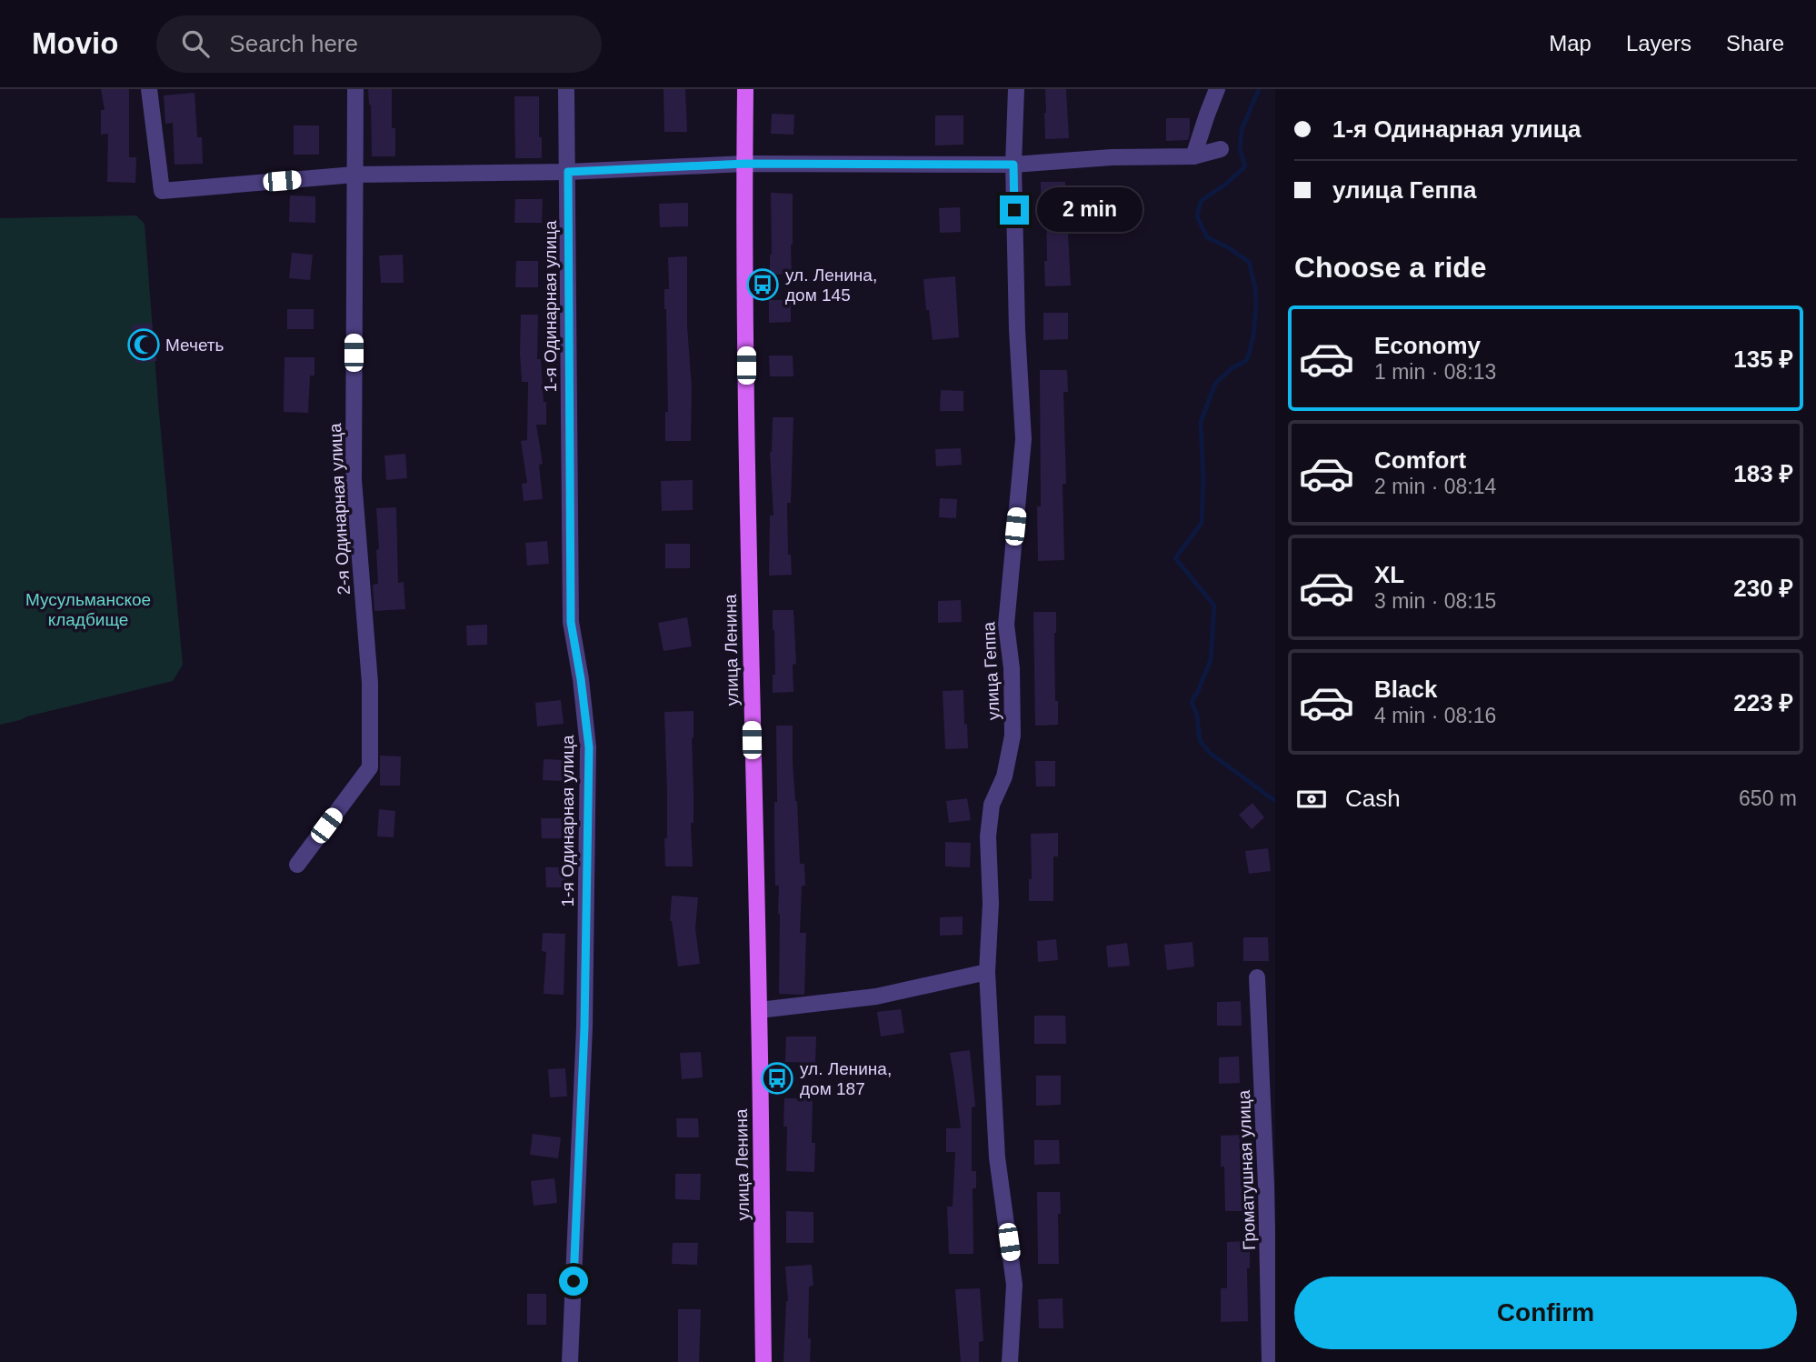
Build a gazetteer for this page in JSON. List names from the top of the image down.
{
  "streets": {
    "main road": ["улица Ленина"],
    "street": [
      "1-я Одинарная улица",
      "2-я Одинарная улица",
      "улица Геппа",
      "Громатушная улица"
    ]
  },
  "parks": ["Мусульманское кладбище"],
  "places": {
    "bus stop": ["ул. Ленина, дом 145", "ул. Ленина, дом 187"],
    "mosque": ["Мечеть"]
  },
  "page": {
    "header": "Movio",
    "search": "Search here",
    "nav": ["Map", "Layers", "Share"],
    "banner": ["1-я Одинарная улица", "улица Геппа"],
    "bubble": "2 min",
    "heading": "Choose a ride",
    "list": [
      {
        "name": "Economy",
        "note": "1 min · 08:13",
        "value": "135 ₽"
      },
      {
        "name": "Comfort",
        "note": "2 min · 08:14",
        "value": "183 ₽"
      },
      {
        "name": "XL",
        "note": "3 min · 08:15",
        "value": "230 ₽"
      },
      {
        "name": "Black",
        "note": "4 min · 08:16",
        "value": "223 ₽"
      }
    ],
    "pay": ["Cash", "650 m"],
    "buttons": "Confirm"
  }
}
